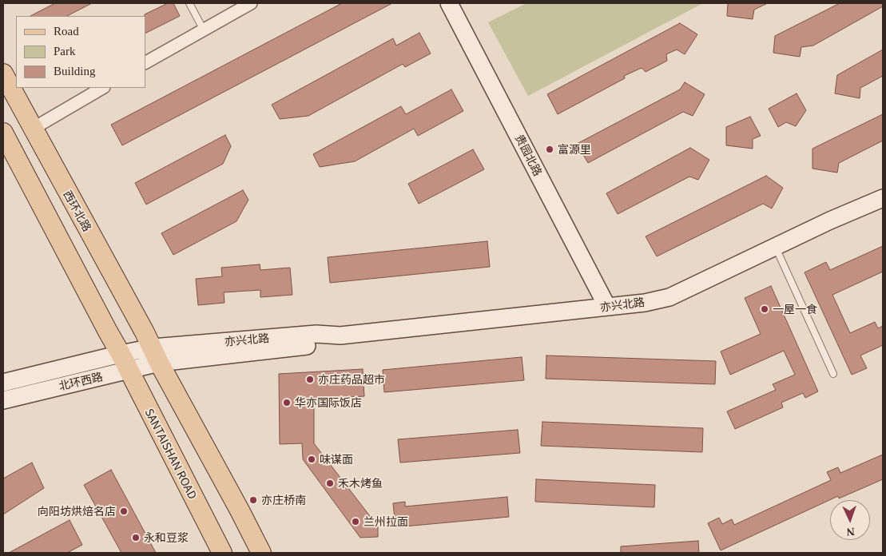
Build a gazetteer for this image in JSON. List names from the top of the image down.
{
  "streets": {
    "main road": ["西环北路", "SANTAISHAN ROAD"],
    "street": ["贵园北路", "亦兴北路", "北环西路"]
  },
  "crossings": [
    ["贵园北路", "亦兴北路"],
    ["西环北路", "亦兴北路"],
    ["西环北路", "北环西路"],
    ["亦兴北路", "北环西路"],
    ["北环西路", "SANTAISHAN ROAD"]
  ],
  "places": [
    "富源里",
    "一屋一食",
    "亦庄药品超市",
    "华亦国际饭店",
    "味谋面",
    "禾木烤鱼",
    "亦庄桥南",
    "向阳坊烘焙名店",
    "兰州拉面",
    "永和豆浆"
  ],
  "legend": ["Road", "Park", "Building"],
  "north": "bottom"
}
